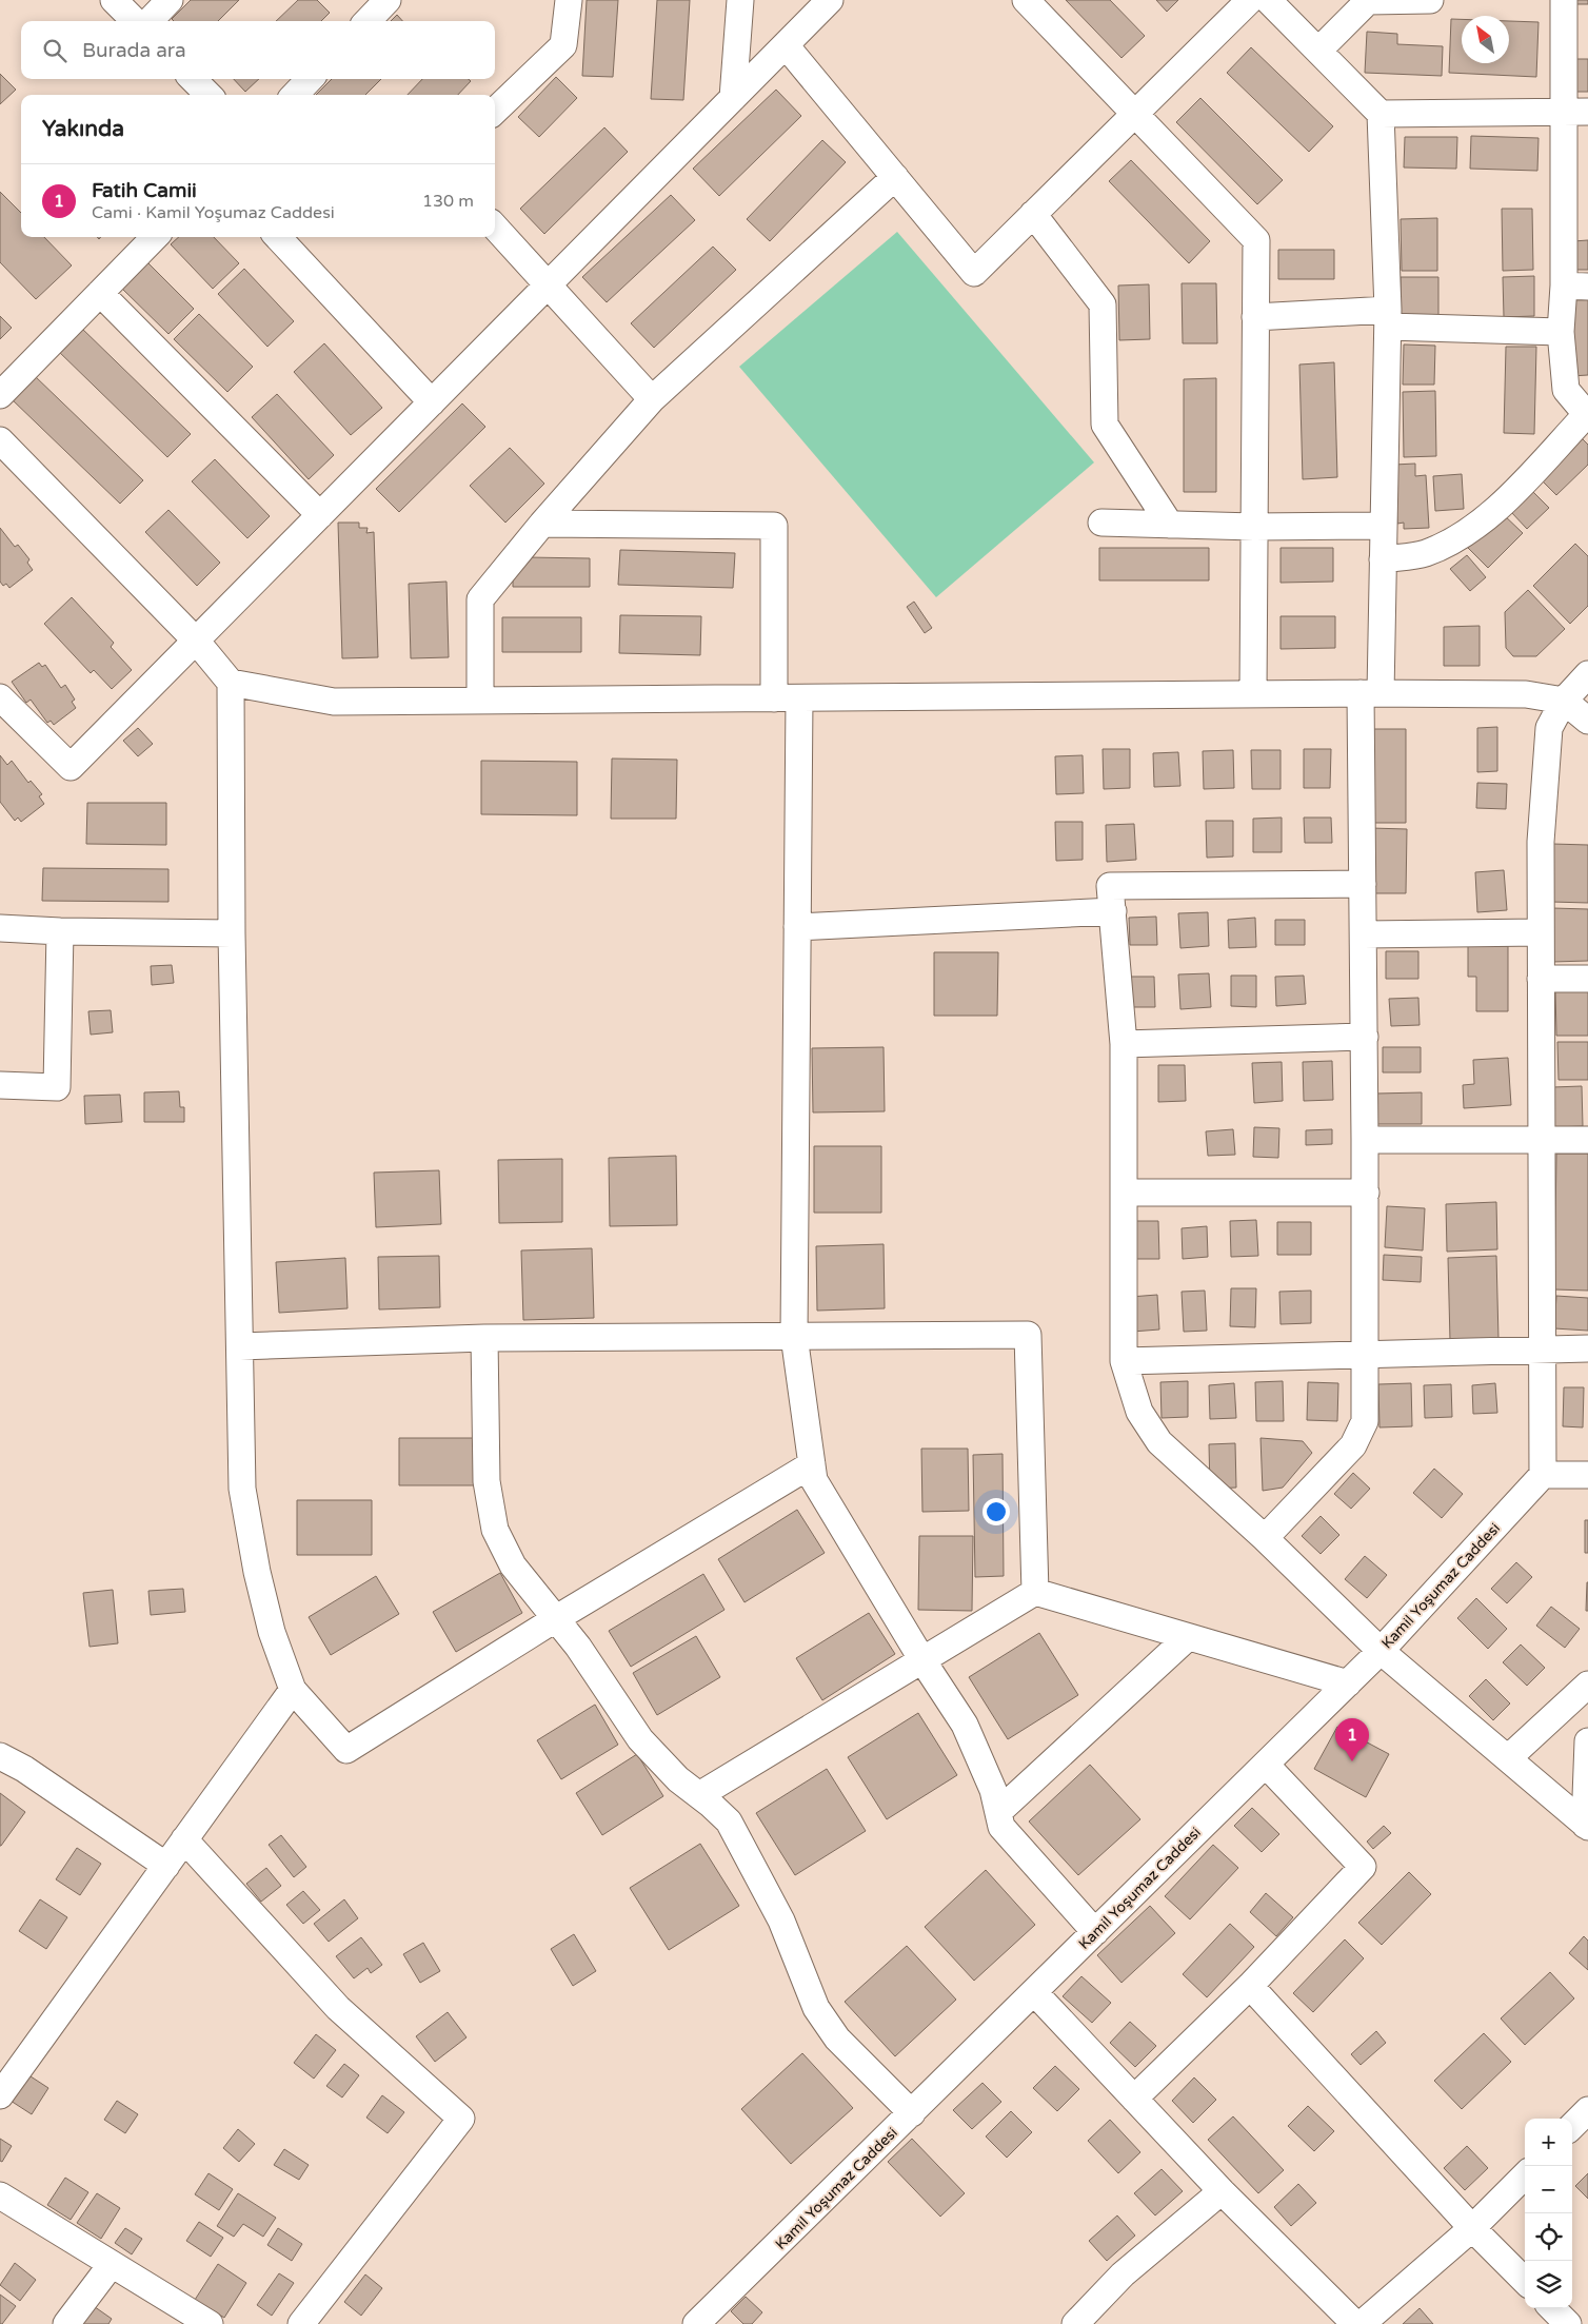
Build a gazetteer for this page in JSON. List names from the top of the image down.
{
  "streets": {
    "street": ["Kamil Yoşumaz Caddesi"]
  },
  "north": "top left",
  "page": {
    "search": "Burada ara",
    "heading": "Yakında",
    "list": [
      {
        "mark": "1",
        "name": "Fatih Camii",
        "note": "Cami · Kamil Yoşumaz Caddesi",
        "value": "130 m"
      }
    ],
    "pins": "1",
    "map_buttons": ["+", "−"]
  }
}
